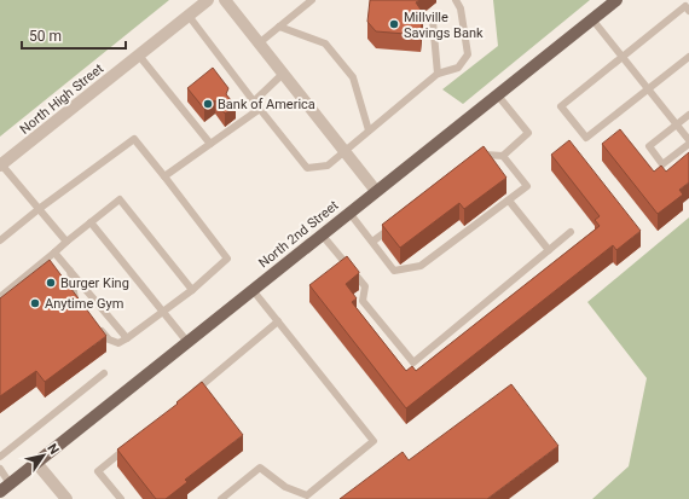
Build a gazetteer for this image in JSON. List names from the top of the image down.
{
  "streets": {
    "main road": ["North 2nd Street"],
    "street": ["North High Street"]
  },
  "places": [
    "Millville Savings Bank",
    "Bank of America",
    "Burger King",
    "Anytime Gym"
  ],
  "scale_bar": "50 m",
  "north": "top right"
}
